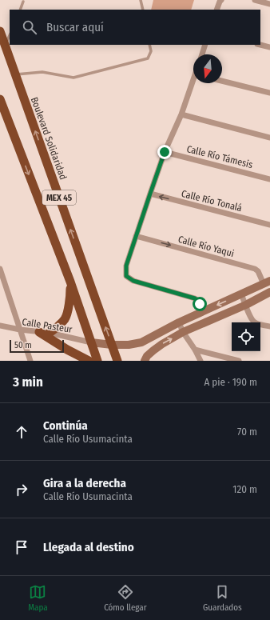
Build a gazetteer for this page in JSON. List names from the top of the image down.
{
  "streets": {
    "highway": ["Boulevard Solidaridad", "MEX 45"],
    "street": [
      "Calle Río Támesis",
      "Calle Río Tonalá",
      "Calle Río Yaqui",
      "Calle Pasteur"
    ]
  },
  "crossings": [
    ["MEX 45", "Calle Pasteur"]
  ],
  "one_way": ["Calle Río Tonalá", "Calle Río Yaqui"],
  "scale_bar": "50 m",
  "north": "bottom",
  "page": {
    "search": "Buscar aquí",
    "scale": "50 m",
    "heading": ["3 min", "A pie · 190 m"],
    "list": [
      ["Continúa", "Calle Río Usumacinta", "70 m"],
      ["Gira a la derecha", "Calle Río Usumacinta", "120 m"],
      "Llegada al destino"
    ],
    "nav": ["Mapa", "Cómo llegar", "Guardados"]
  }
}
